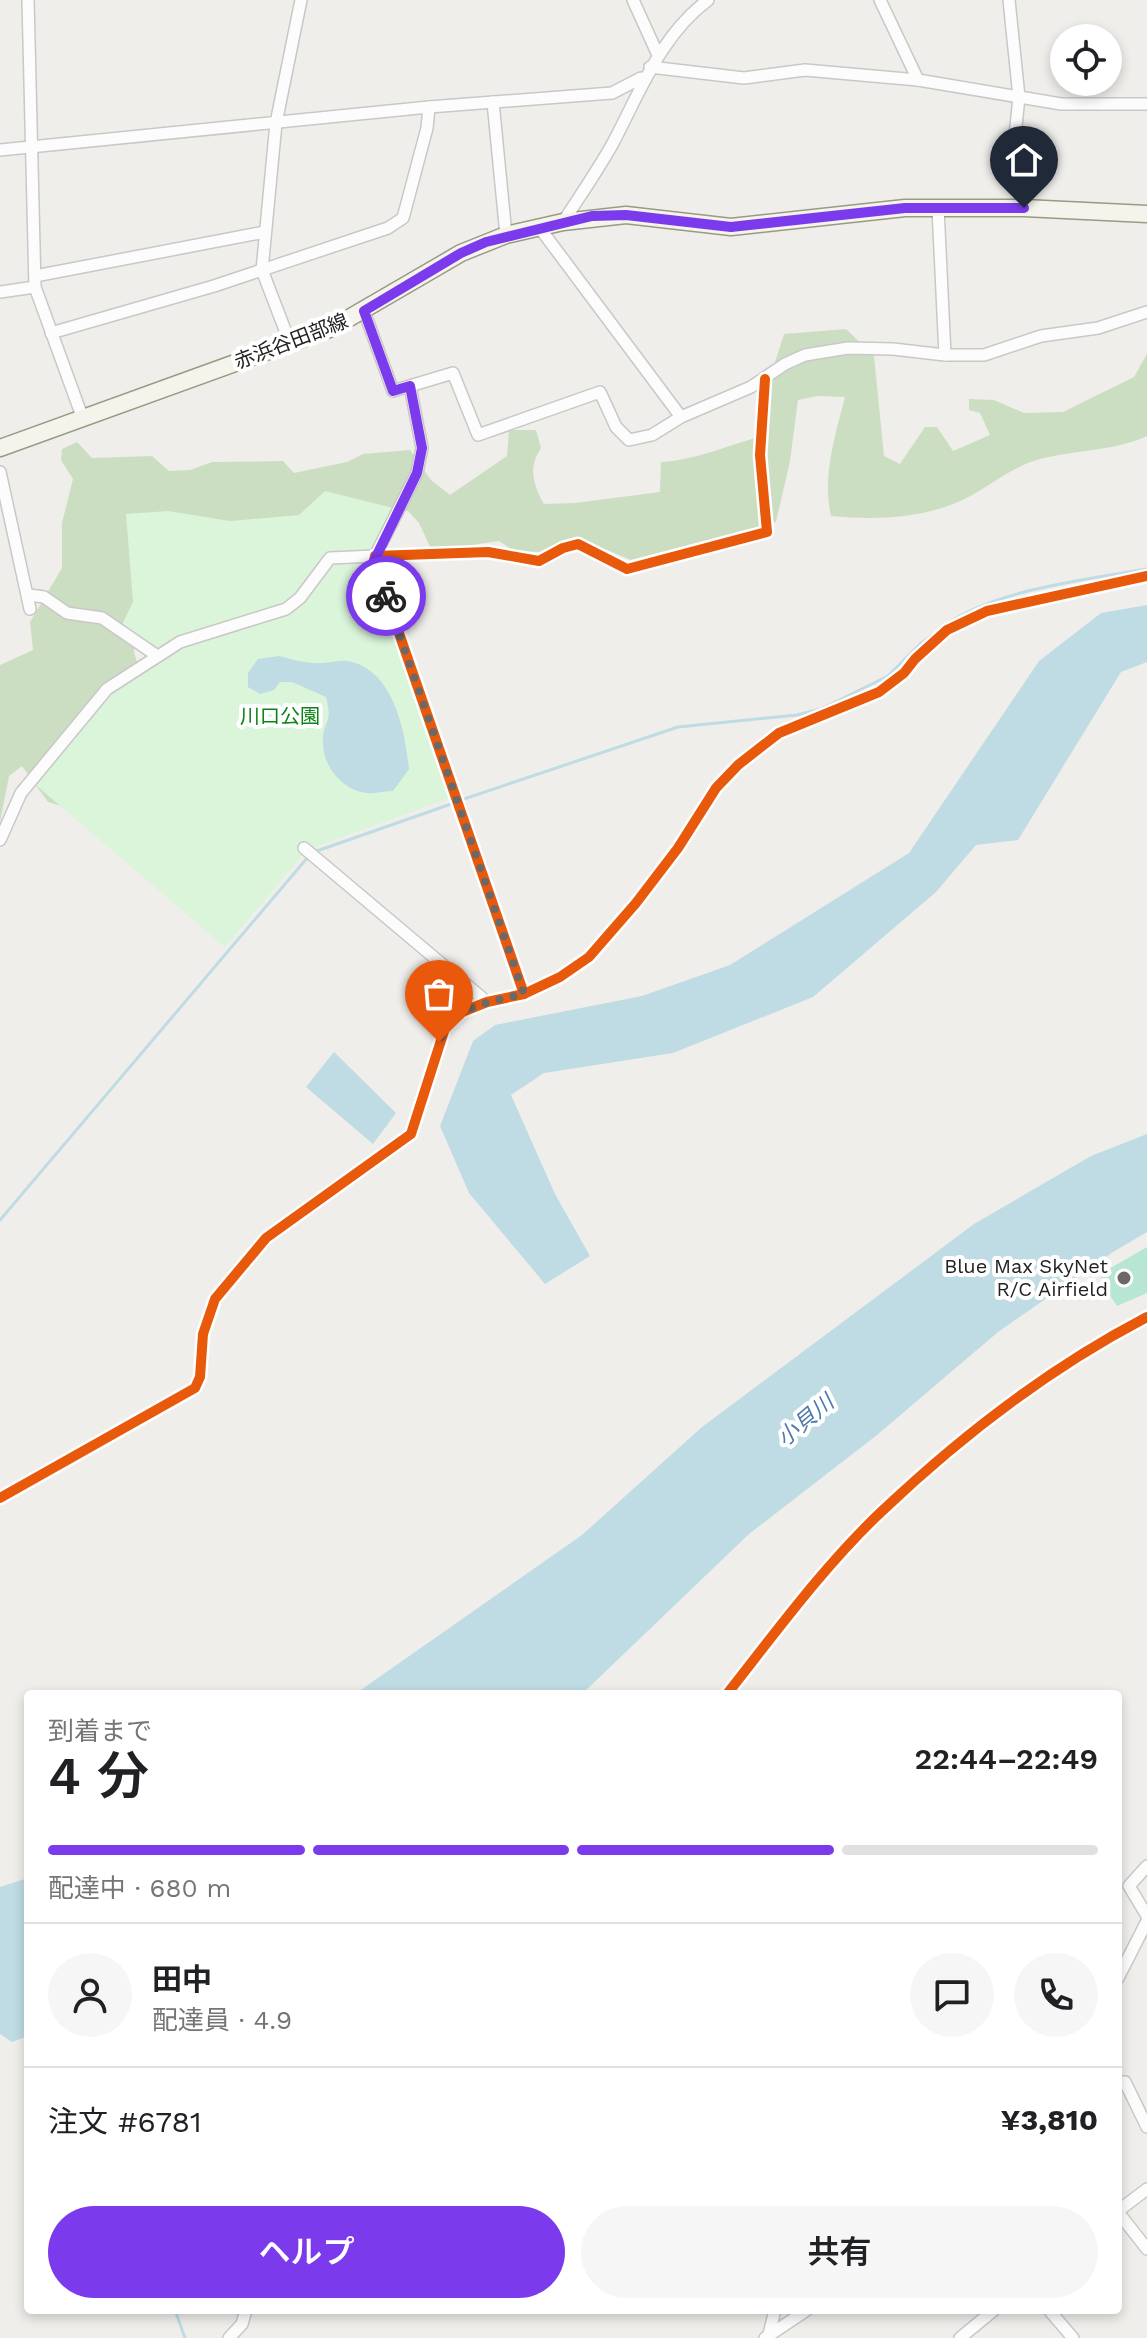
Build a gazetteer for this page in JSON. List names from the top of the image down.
{
  "streets": {
    "main road": ["赤浜谷田部線"]
  },
  "water": ["小貝川"],
  "parks": ["川口公園"],
  "places": ["Blue Max SkyNet R/C Airfield"],
  "page": {
    "heading": ["4 分", "到着まで", "22:44–22:49"],
    "panel": [
      "田中",
      "配達員 · 4.9",
      "注文 #6781",
      "¥3,810"
    ],
    "bar": "配達中 · 680 m",
    "buttons": ["ヘルプ", "共有"]
  }
}
